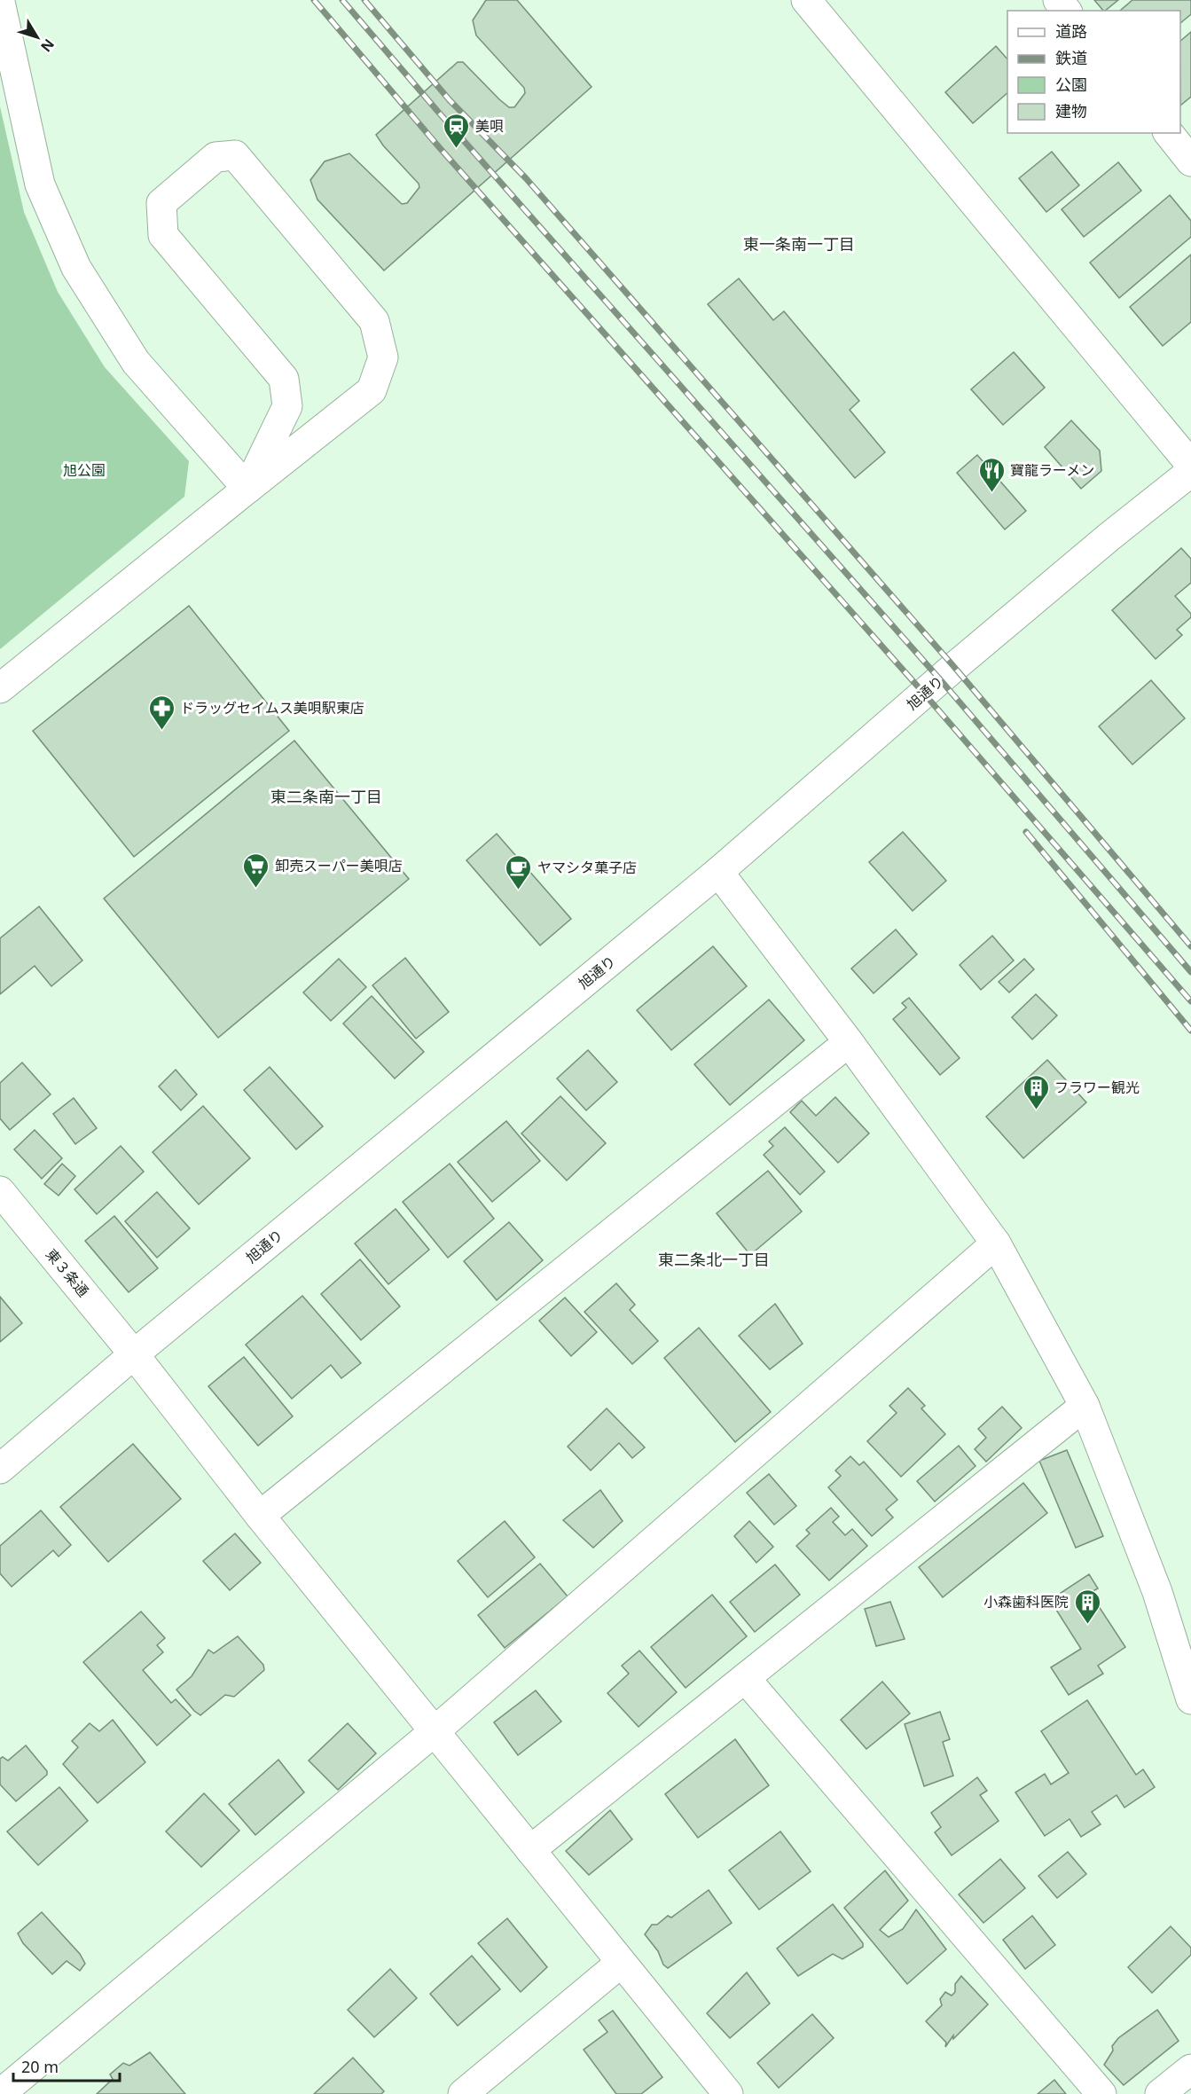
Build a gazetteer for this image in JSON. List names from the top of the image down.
{
  "streets": {
    "street": ["旭通り", "東３条通"]
  },
  "crossings": [
    ["旭通り", "東３条通"]
  ],
  "districts": ["東一条南一丁目", "東二条南一丁目", "東二条北一丁目"],
  "parks": ["旭公園"],
  "places": {
    "station": ["美唄"],
    "restaurant": ["寶龍ラーメン"],
    "pharmacy": ["ドラッグセイムス美唄駅東店"],
    "supermarket": ["卸売スーパー美唄店"],
    "cafe": ["ヤマシタ菓子店"],
    "building": ["フラワー観光", "小森歯科医院"]
  },
  "legend": [
    "道路",
    "鉄道",
    "公園",
    "建物"
  ],
  "scale_bar": "20 m",
  "north": "bottom right"
}
